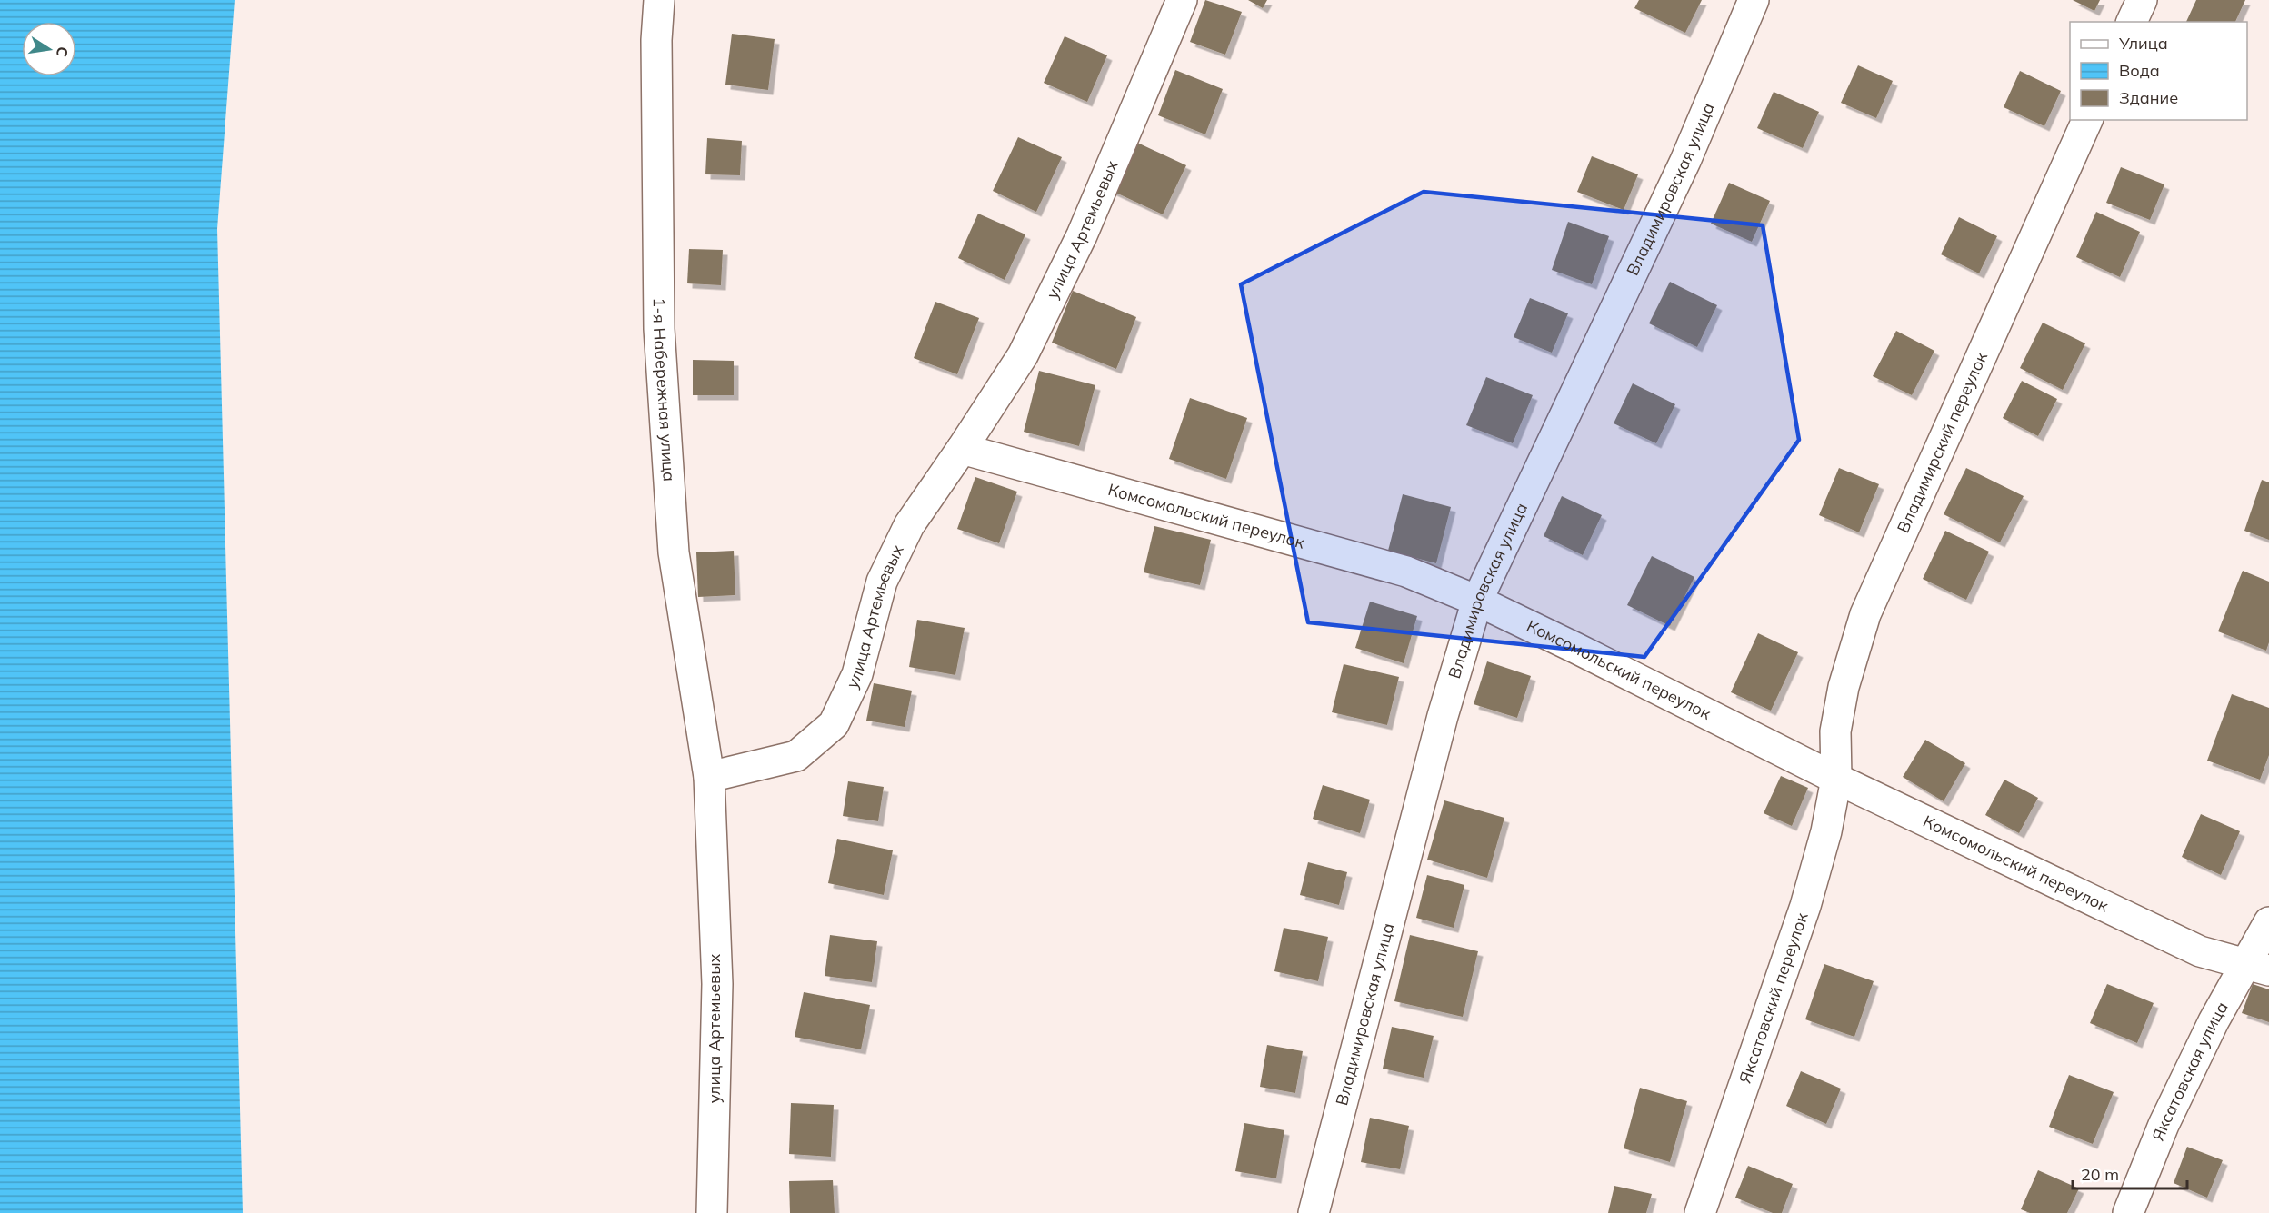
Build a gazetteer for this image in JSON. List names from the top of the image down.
{
  "streets": {
    "street": [
      "Владимировская улица",
      "улица Артемьевых",
      "1-я Набережная улица",
      "Владимирский переулок",
      "Комсомольский переулок",
      "Яксатовский переулок",
      "Яксатовская улица"
    ]
  },
  "crossings": [
    ["Владимировская улица", "Комсомольский переулок"],
    ["улица Артемьевых", "1-я Набережная улица"],
    ["улица Артемьевых", "Комсомольский переулок"],
    ["Владимирский переулок", "Комсомольский переулок"],
    ["Владимирский переулок", "Яксатовский переулок"],
    ["Комсомольский переулок", "Яксатовский переулок"],
    ["Комсомольский переулок", "Яксатовская улица"]
  ],
  "legend": ["Улица", "Вода", "Здание"],
  "scale_bar": "20 m",
  "north": "right"
}
